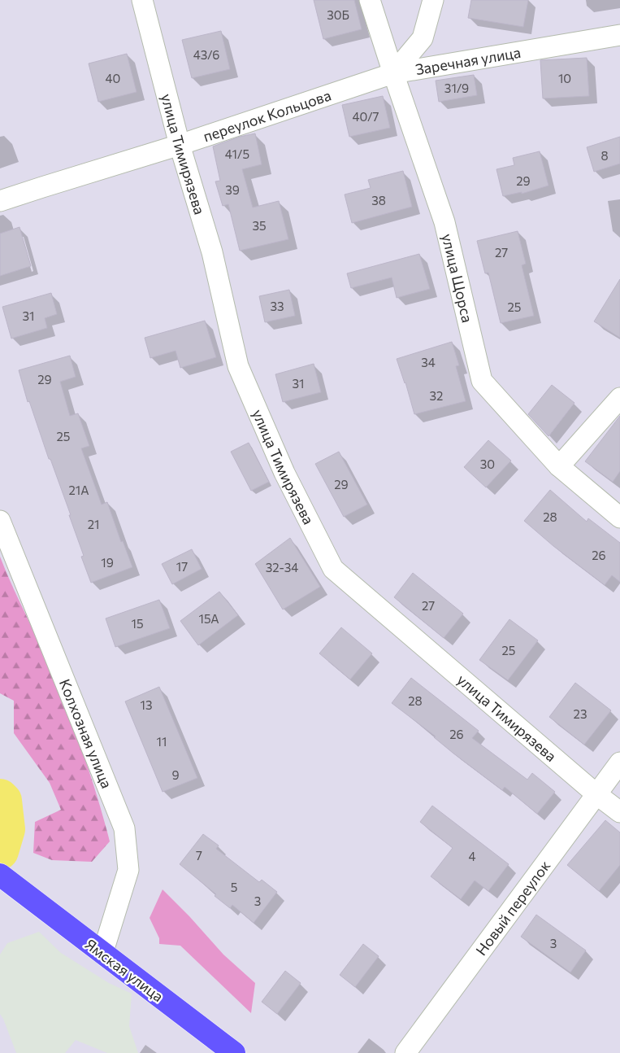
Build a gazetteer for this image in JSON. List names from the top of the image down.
{
  "streets": {
    "highway": ["Ямская улица"],
    "street": [
      "Заречная улица",
      "переулок Кольцова",
      "улица Тимирязева",
      "улица Щорса",
      "Колхозная улица",
      "Новый переулок"
    ]
  },
  "crossings": [
    ["Заречная улица", "переулок Кольцова"],
    ["Заречная улица", "улица Щорса"],
    ["переулок Кольцова", "улица Тимирязева"],
    ["переулок Кольцова", "улица Щорса"],
    ["улица Тимирязева", "Новый переулок"],
    ["Колхозная улица", "Ямская улица"]
  ],
  "house_numbers": [
    "30Б",
    "43/6",
    "40",
    "10",
    "31/9",
    "40/7",
    "41/5",
    "8",
    "29",
    "39",
    "38",
    "35",
    "27",
    "33",
    "25",
    "31",
    "34",
    "29",
    "31",
    "32",
    "25",
    "30",
    "29",
    "21А",
    "28",
    "21",
    "26",
    "19",
    "17",
    "32-34",
    "27",
    "15А",
    "15",
    "25",
    "28",
    "13",
    "23",
    "26",
    "11",
    "9",
    "7",
    "4",
    "5",
    "3",
    "3"
  ]
}
